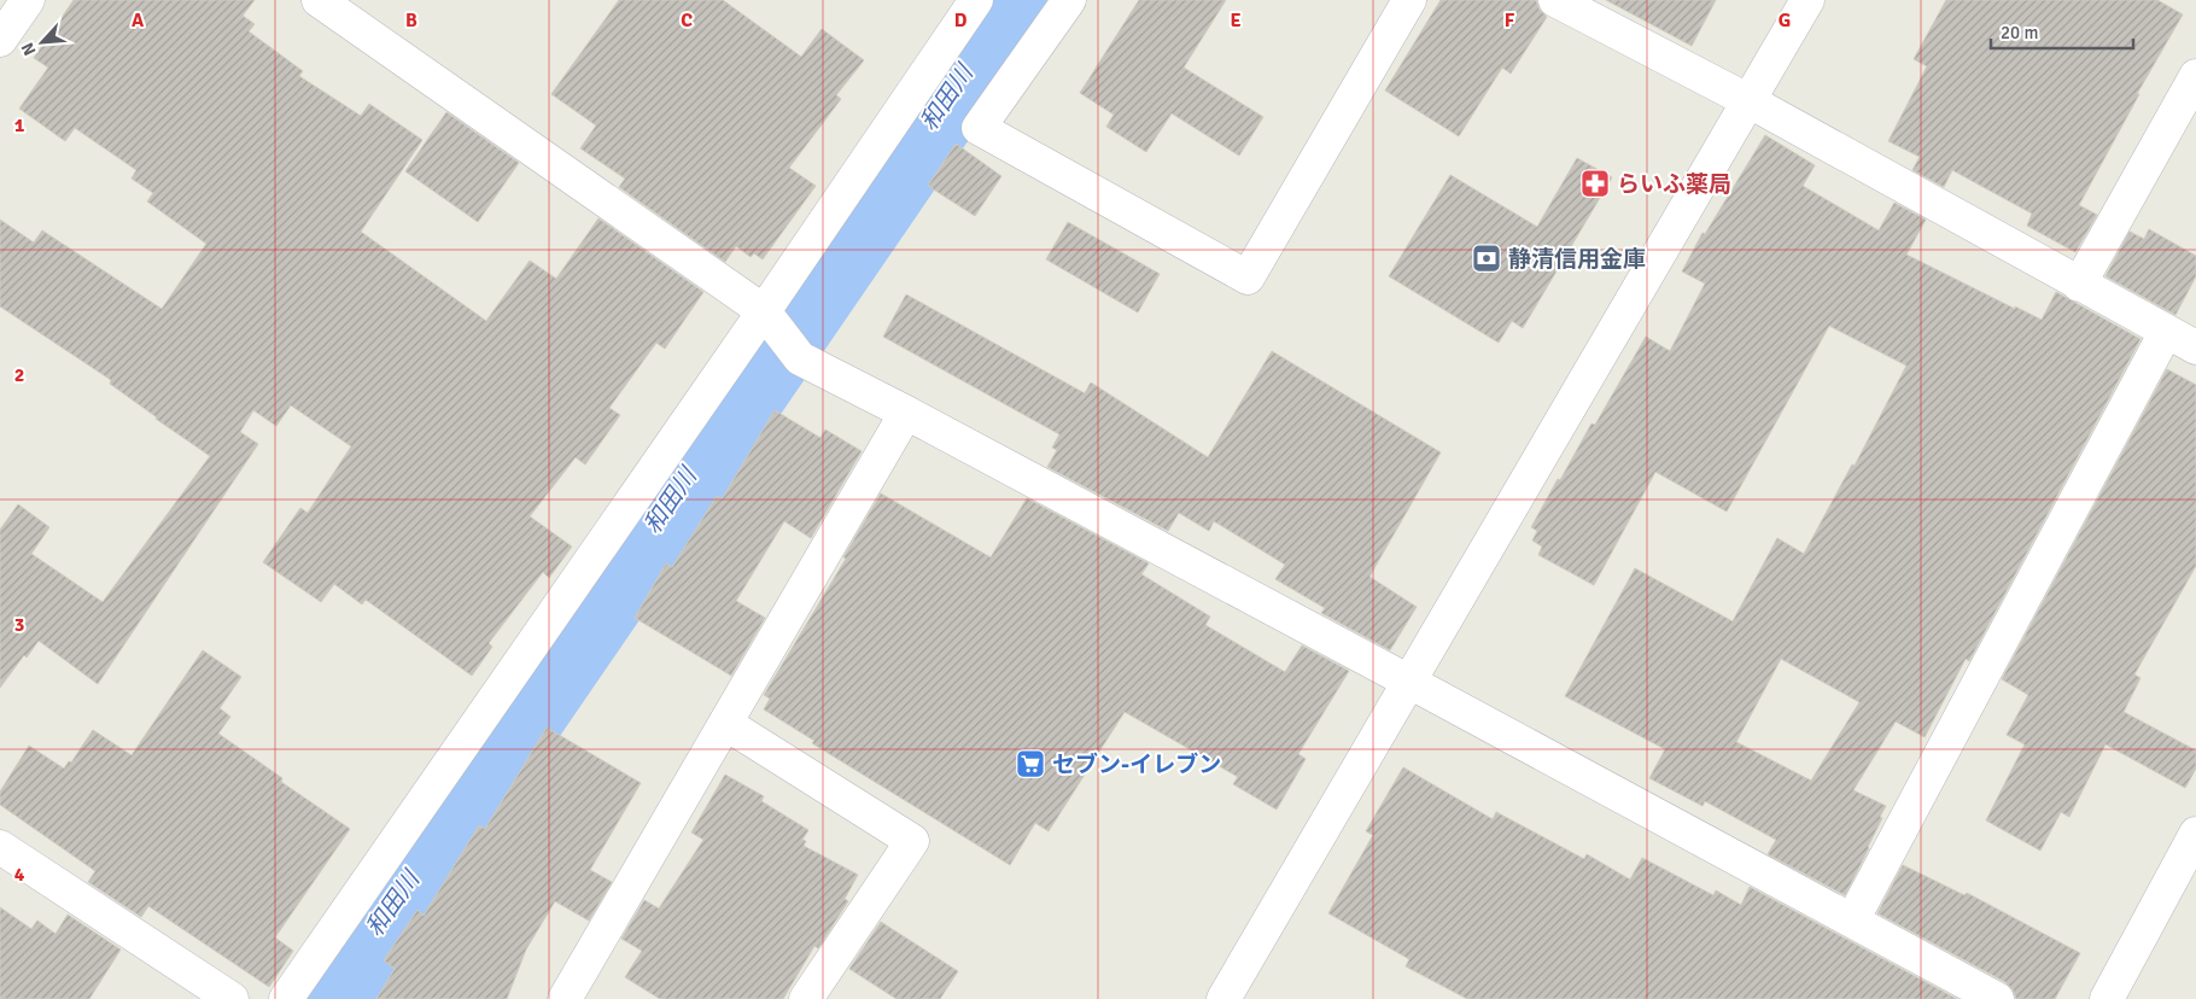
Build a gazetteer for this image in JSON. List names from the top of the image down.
{
  "water": ["和田川"],
  "places": {
    "pharmacy": ["らいふ薬局"],
    "bank": ["静清信用金庫"],
    "supermarket": ["セブン-イレブン"]
  },
  "scale_bar": "20 m",
  "north": "bottom left",
  "grid": {
    "columns": [
      "A",
      "B",
      "C",
      "D",
      "E",
      "F",
      "G"
    ],
    "rows": [
      "1",
      "2",
      "3",
      "4"
    ]
  }
}
